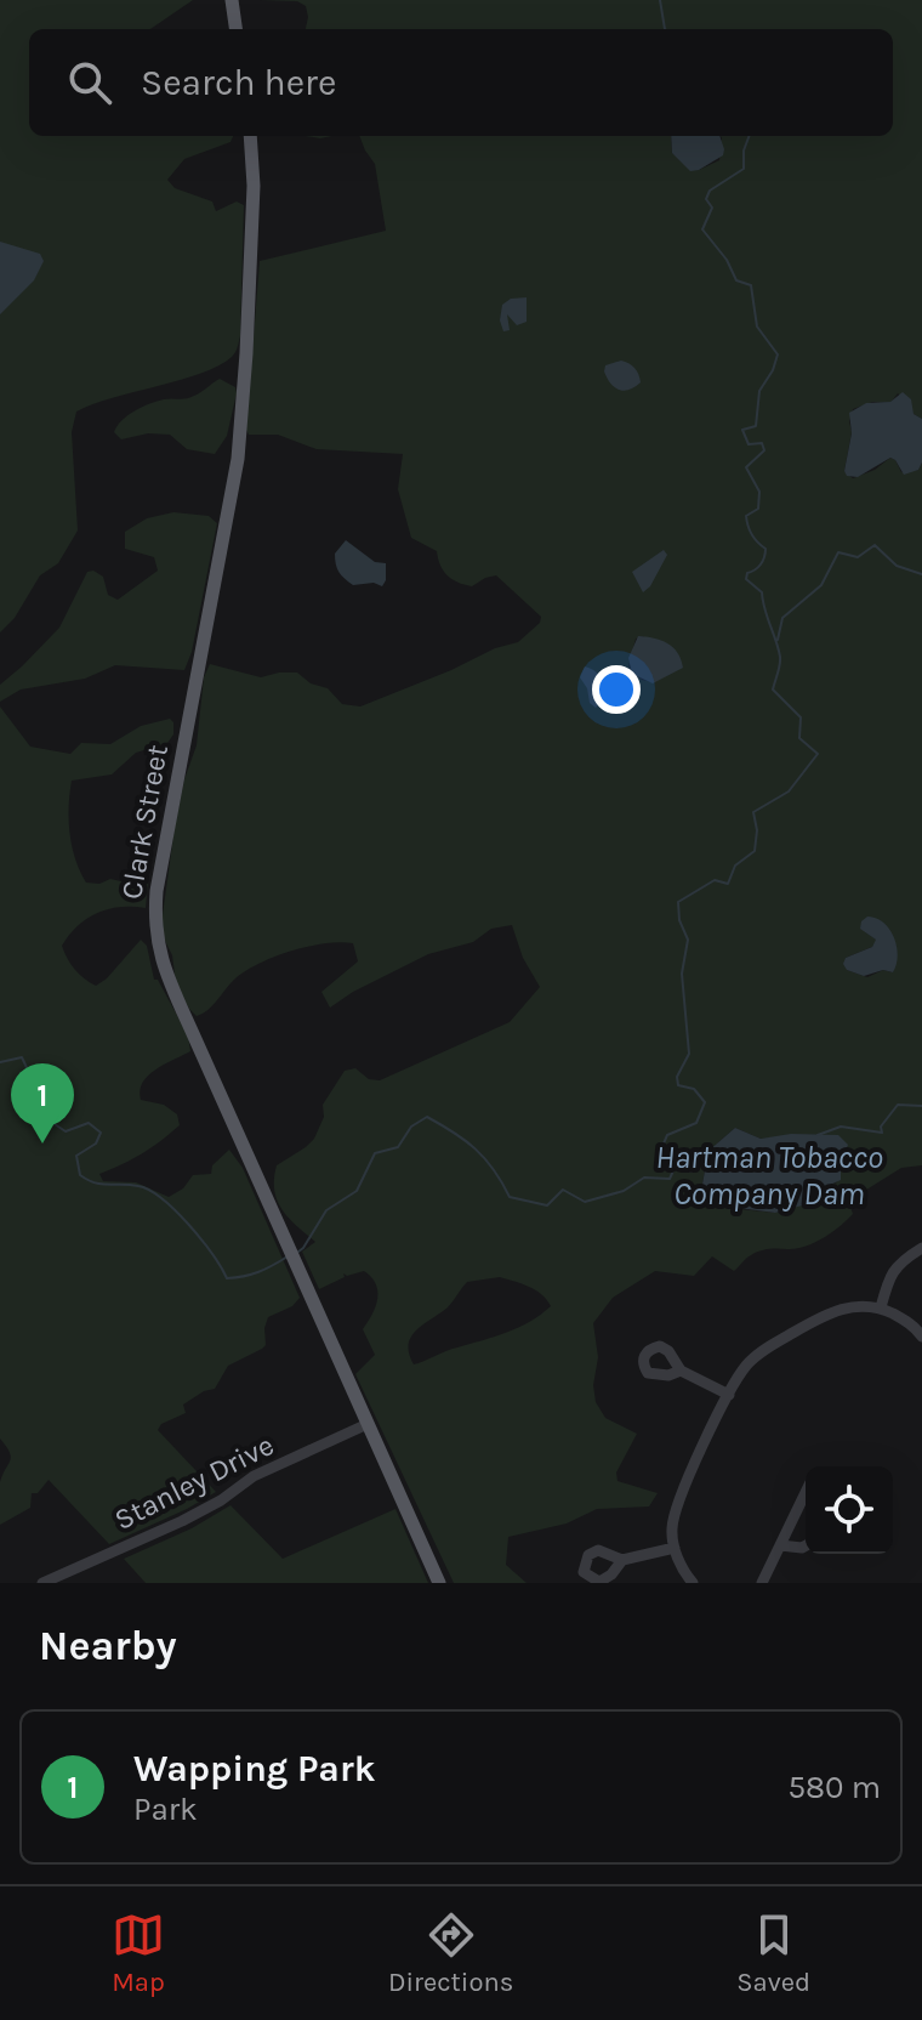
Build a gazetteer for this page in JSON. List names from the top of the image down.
{
  "streets": {
    "main road": ["Clark Street"],
    "street": ["Stanley Drive"]
  },
  "crossings": [
    ["Clark Street", "Stanley Drive"]
  ],
  "water": ["Hartman Tobacco Company Dam"],
  "page": {
    "search": "Search here",
    "pins": "1",
    "heading": "Nearby",
    "list": [
      {
        "mark": "1",
        "name": "Wapping Park",
        "note": "Park",
        "value": "580 m"
      }
    ],
    "nav": ["Map", "Directions", "Saved"]
  }
}
